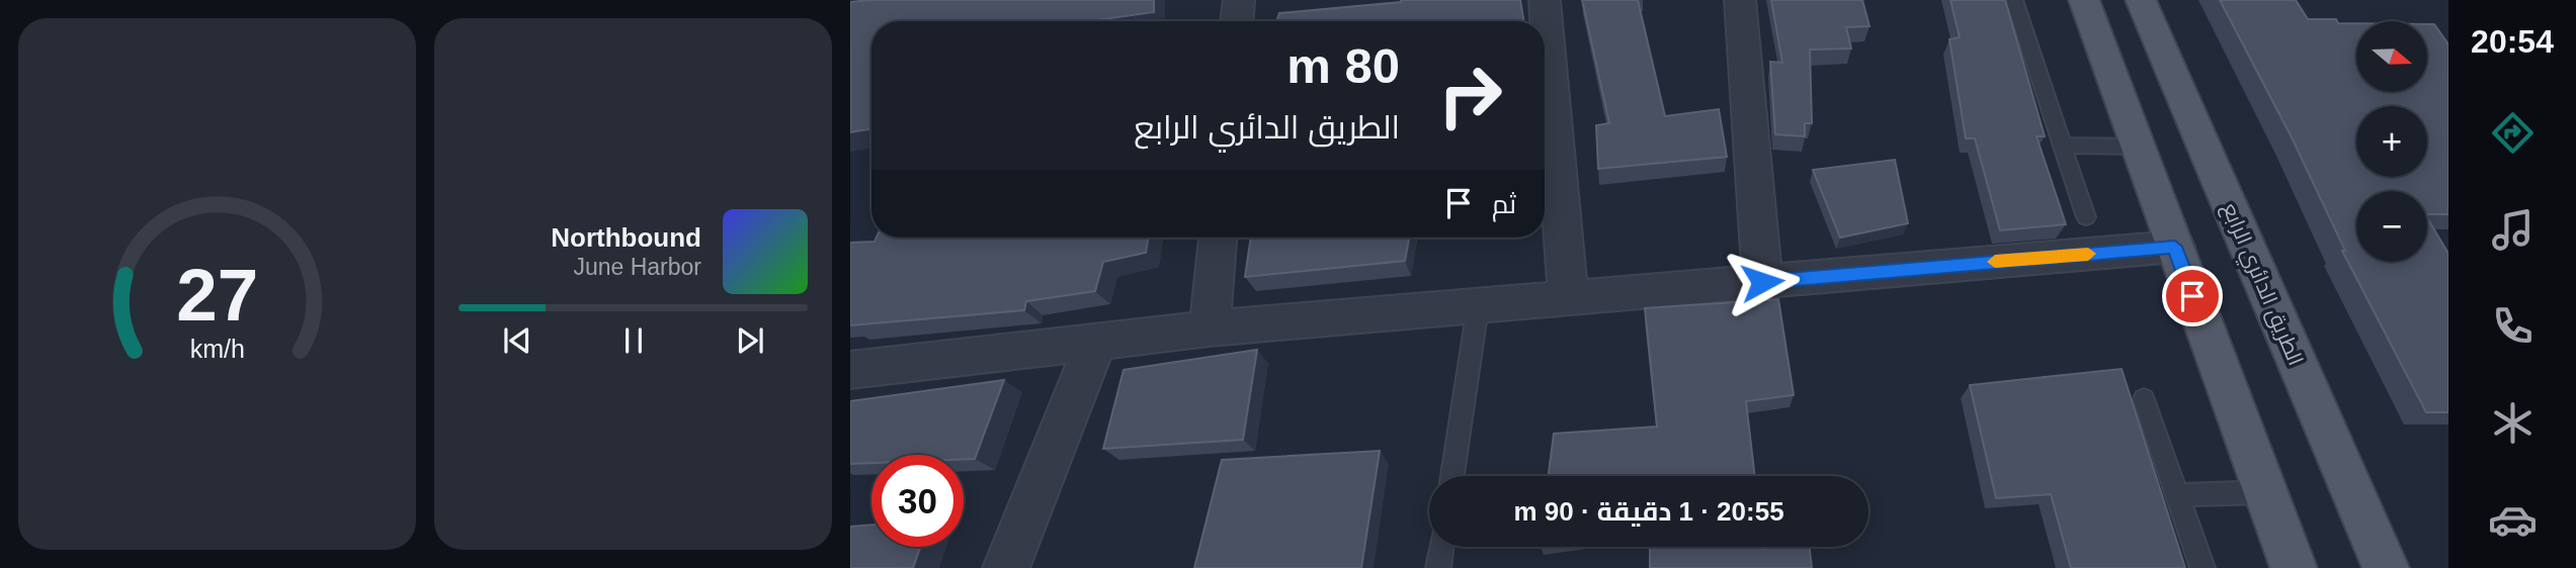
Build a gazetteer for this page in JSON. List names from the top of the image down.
{
  "streets": {
    "main road": ["الطريق الدائري الرابع"]
  },
  "north": "right",
  "page": {
    "tabs": "20:54",
    "map_buttons": ["+", "−"],
    "turn": ["80 m", "الطريق الدائري الرابع"],
    "then": "ثم",
    "song": ["Northbound", "June Harbor"],
    "limit": "30",
    "trip": "20:55 · 1 دقيقة · 90 m",
    "gauge": ["27", "km/h"]
  }
}
